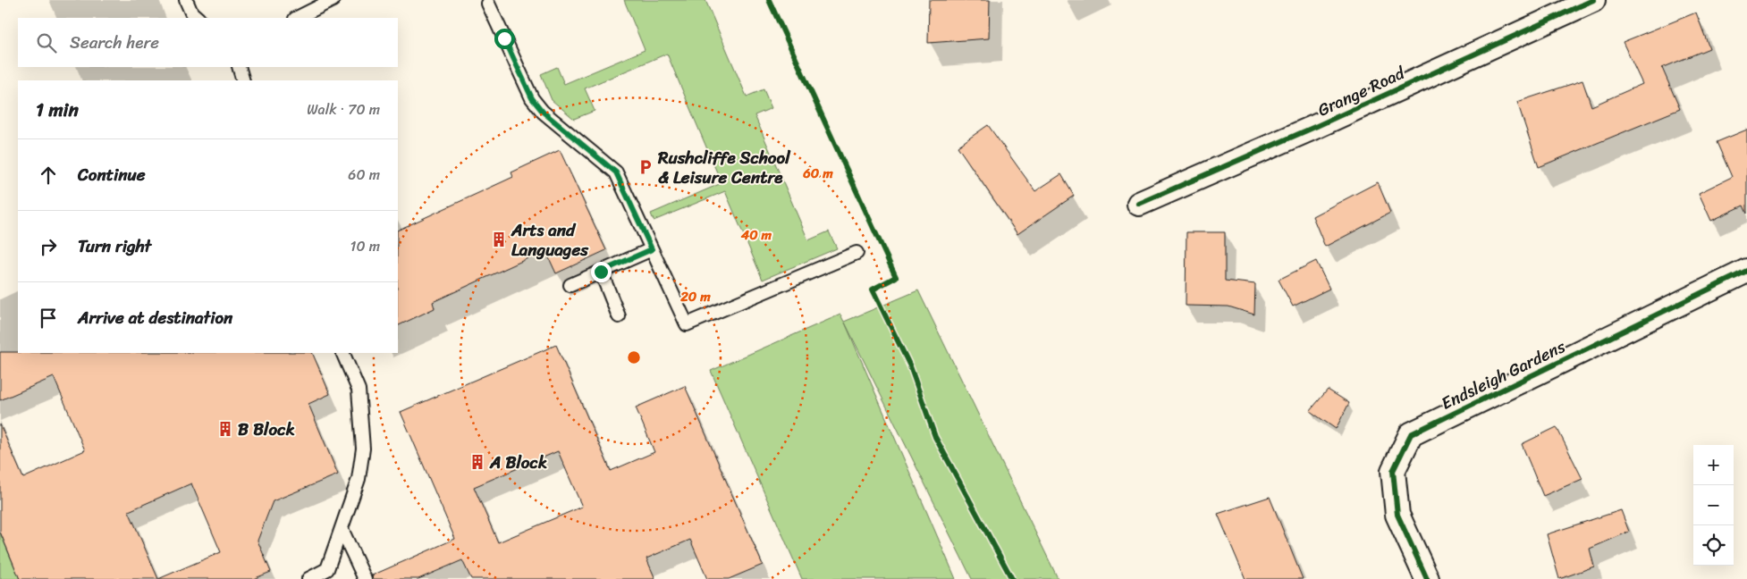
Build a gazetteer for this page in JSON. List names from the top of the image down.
{
  "streets": {
    "street": ["Grange Road", "Endsleigh Gardens"]
  },
  "places": {
    "parking": ["Rushcliffe School & Leisure Centre"],
    "building": ["Arts and Languages", "B Block", "A Block"]
  },
  "page": {
    "search": "Search here",
    "heading": ["1 min", "Walk · 70 m"],
    "list": [
      ["Continue", "60 m"],
      ["Turn right", "10 m"],
      "Arrive at destination"
    ],
    "map_buttons": ["+", "−"]
  },
  "rings": ["60 m", "40 m", "20 m"]
}
